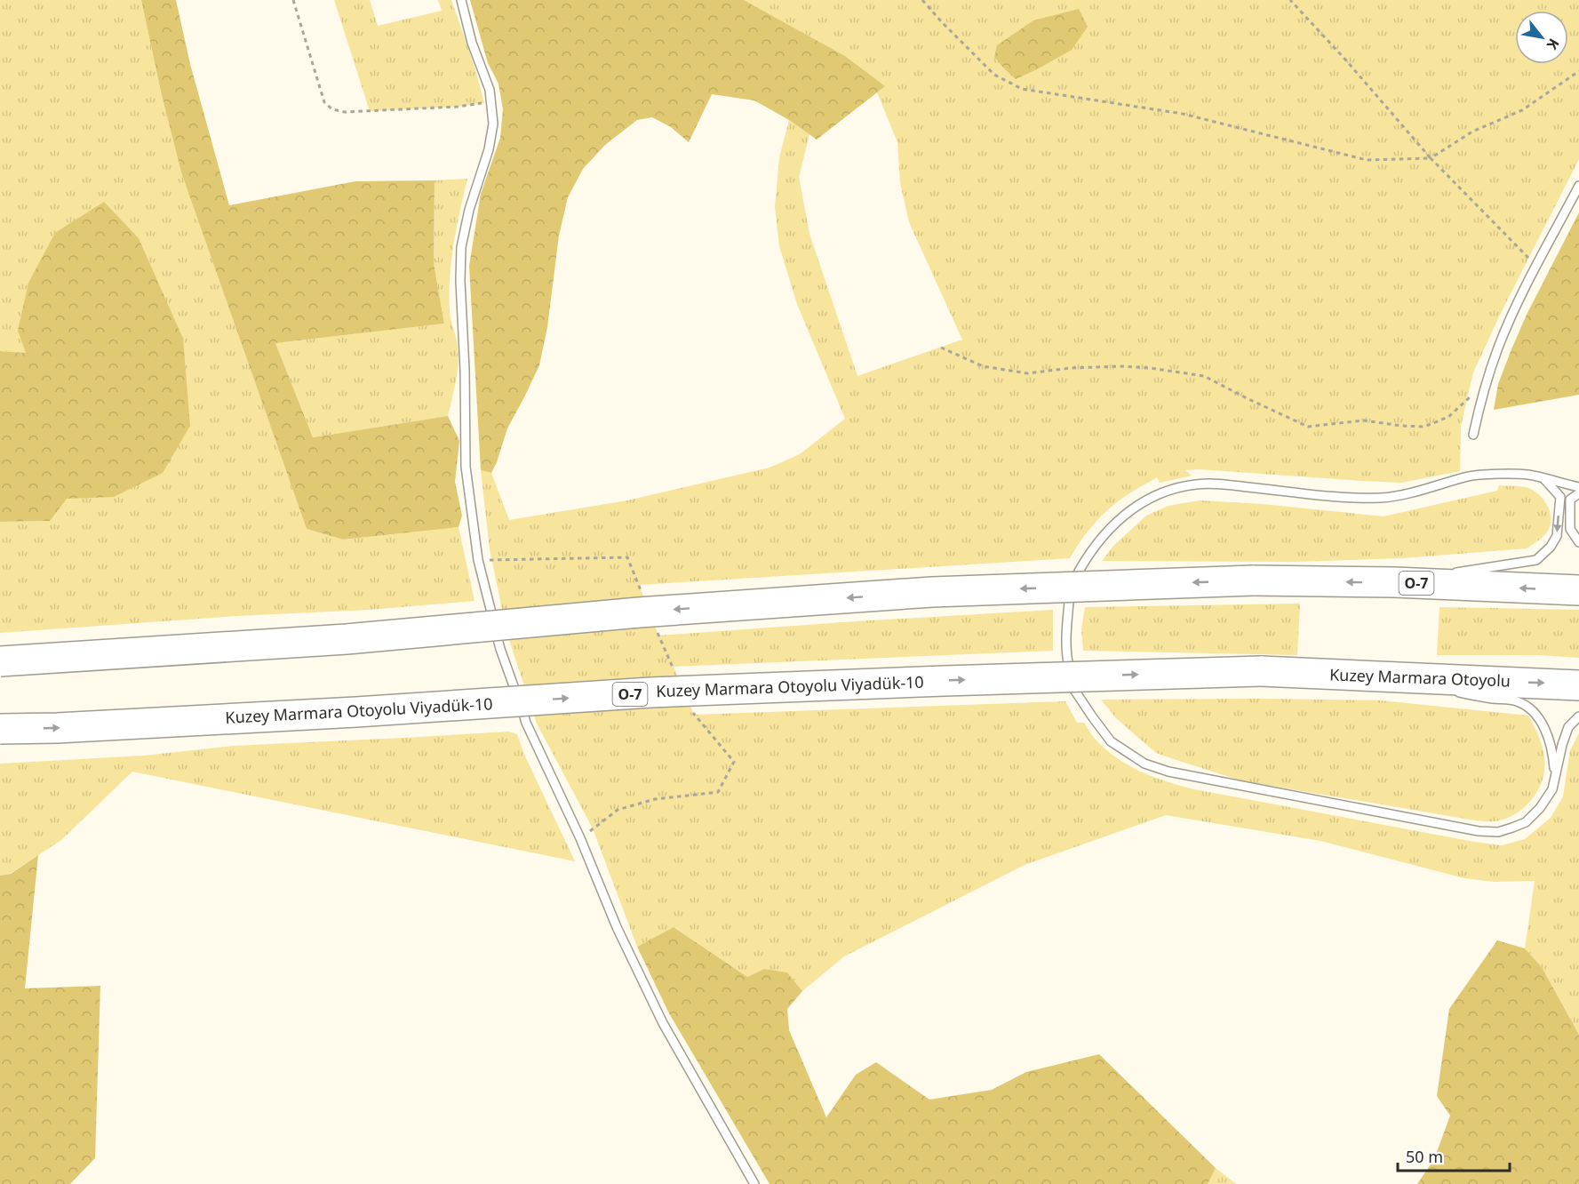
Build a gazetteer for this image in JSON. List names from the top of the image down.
{
  "streets": {
    "highway": ["O-7", "Kuzey Marmara Otoyolu", "Kuzey Marmara Otoyolu Viyadük-10"]
  },
  "crossings": [
    ["Kuzey Marmara Otoyolu", "Kuzey Marmara Otoyolu Viyadük-10"]
  ],
  "scale_bar": "50 m",
  "north": "bottom right"
}
